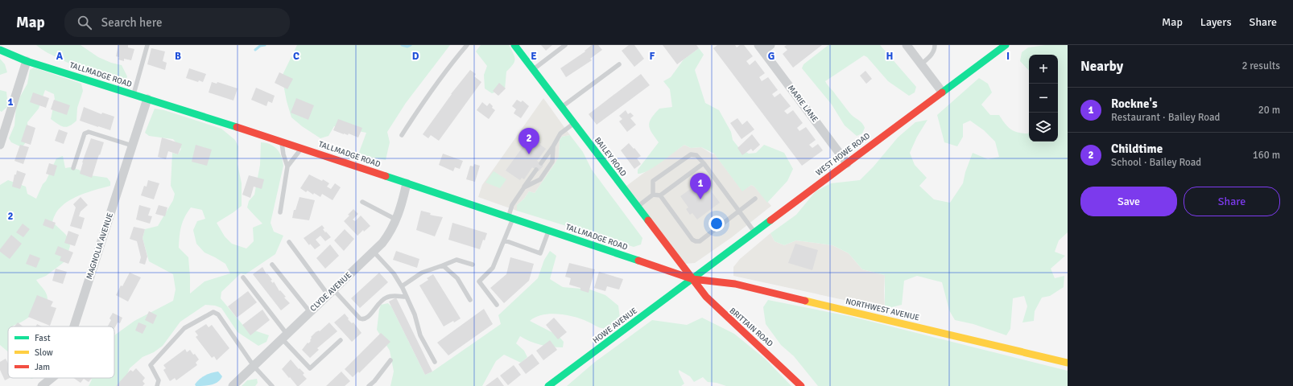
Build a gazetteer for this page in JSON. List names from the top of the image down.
{
  "streets": {
    "street": [
      "TALLMADGE ROAD",
      "MARIE LANE",
      "WEST HOWE ROAD",
      "BAILEY ROAD",
      "MAGNOLIA AVENUE",
      "CLYDE AVENUE",
      "NORTHWEST AVENUE",
      "HOWE AVENUE",
      "BRITTAIN ROAD"
    ]
  },
  "crossings": [
    ["TALLMADGE ROAD", "WEST HOWE ROAD"],
    ["TALLMADGE ROAD", "BAILEY ROAD"],
    ["TALLMADGE ROAD", "MAGNOLIA AVENUE"],
    ["TALLMADGE ROAD", "CLYDE AVENUE"],
    ["TALLMADGE ROAD", "NORTHWEST AVENUE"],
    ["TALLMADGE ROAD", "HOWE AVENUE"],
    ["TALLMADGE ROAD", "BRITTAIN ROAD"],
    ["MARIE LANE", "WEST HOWE ROAD"],
    ["WEST HOWE ROAD", "BAILEY ROAD"],
    ["WEST HOWE ROAD", "NORTHWEST AVENUE"],
    ["WEST HOWE ROAD", "HOWE AVENUE"],
    ["WEST HOWE ROAD", "BRITTAIN ROAD"],
    ["BAILEY ROAD", "NORTHWEST AVENUE"],
    ["BAILEY ROAD", "HOWE AVENUE"],
    ["BAILEY ROAD", "BRITTAIN ROAD"],
    ["NORTHWEST AVENUE", "HOWE AVENUE"],
    ["NORTHWEST AVENUE", "BRITTAIN ROAD"],
    ["HOWE AVENUE", "BRITTAIN ROAD"]
  ],
  "legend": ["Fast", "Slow", "Jam"],
  "page": {
    "header": "Map",
    "search": "Search here",
    "nav": ["Map", "Layers", "Share"],
    "heading": ["Nearby", "2 results"],
    "map_buttons": ["+", "−"],
    "list": [
      {
        "mark": "1",
        "name": "Rockne's",
        "note": "Restaurant · Bailey Road",
        "value": "20 m"
      },
      {
        "mark": "2",
        "name": "Childtime",
        "note": "School · Bailey Road",
        "value": "160 m"
      }
    ],
    "pins": ["2", "1"],
    "buttons": ["Save", "Share"]
  },
  "grid": {
    "columns": [
      "A",
      "B",
      "C",
      "D",
      "E",
      "F",
      "G",
      "H",
      "I"
    ],
    "rows": ["1", "2"]
  }
}
